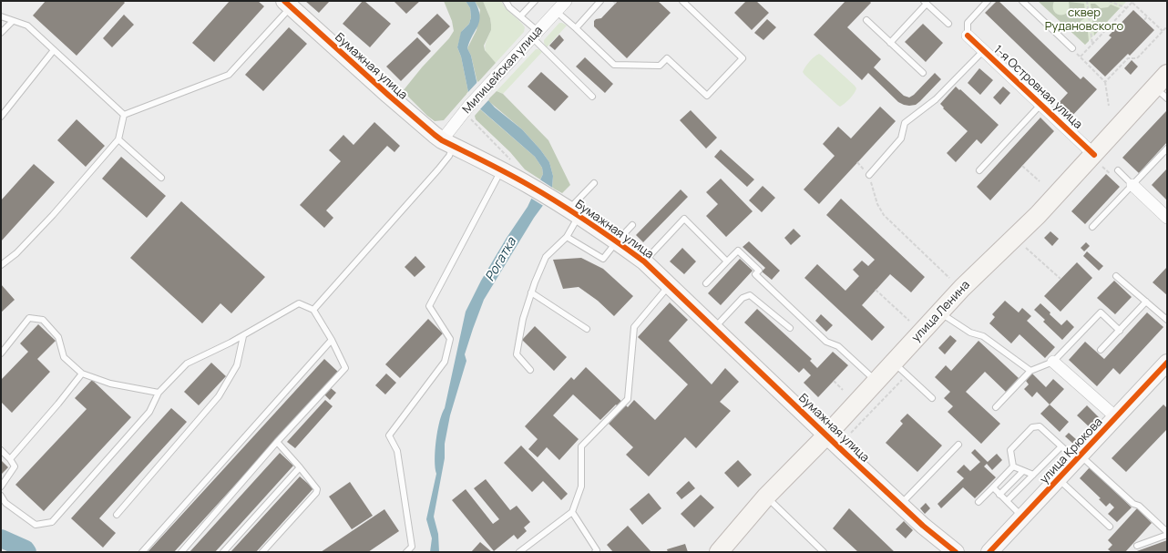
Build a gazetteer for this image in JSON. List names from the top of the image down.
{
  "streets": {
    "main road": ["улица Ленина"],
    "street": [
      "Бумажная улица",
      "Милицейская улица",
      "1-я Островная улица",
      "улица Крюкова"
    ]
  },
  "crossings": [
    ["Бумажная улица", "Милицейская улица"],
    ["Бумажная улица", "улица Ленина"],
    ["1-я Островная улица", "улица Ленина"]
  ],
  "water": ["Рогатка"],
  "parks": ["сквер Рудановского"]
}
